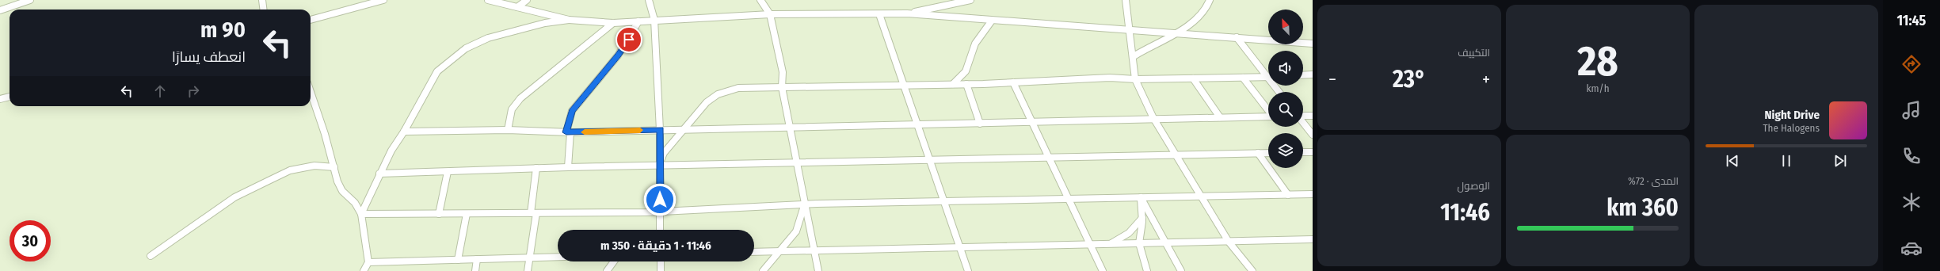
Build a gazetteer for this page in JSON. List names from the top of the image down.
{
  "north": "top left",
  "page": {
    "tabs": "11:45",
    "tile": [
      ["28", "km/h"],
      "التكييف",
      ["المدى · 72%", "360 km"],
      ["الوصول", "11:46"]
    ],
    "turn": ["90 m", "انعطف يسارًا"],
    "heat": ["−", "23°", "+"],
    "song": ["Night Drive", "The Halogens"],
    "limit": "30",
    "trip": "11:46 · 1 دقيقة · 350 m"
  }
}
